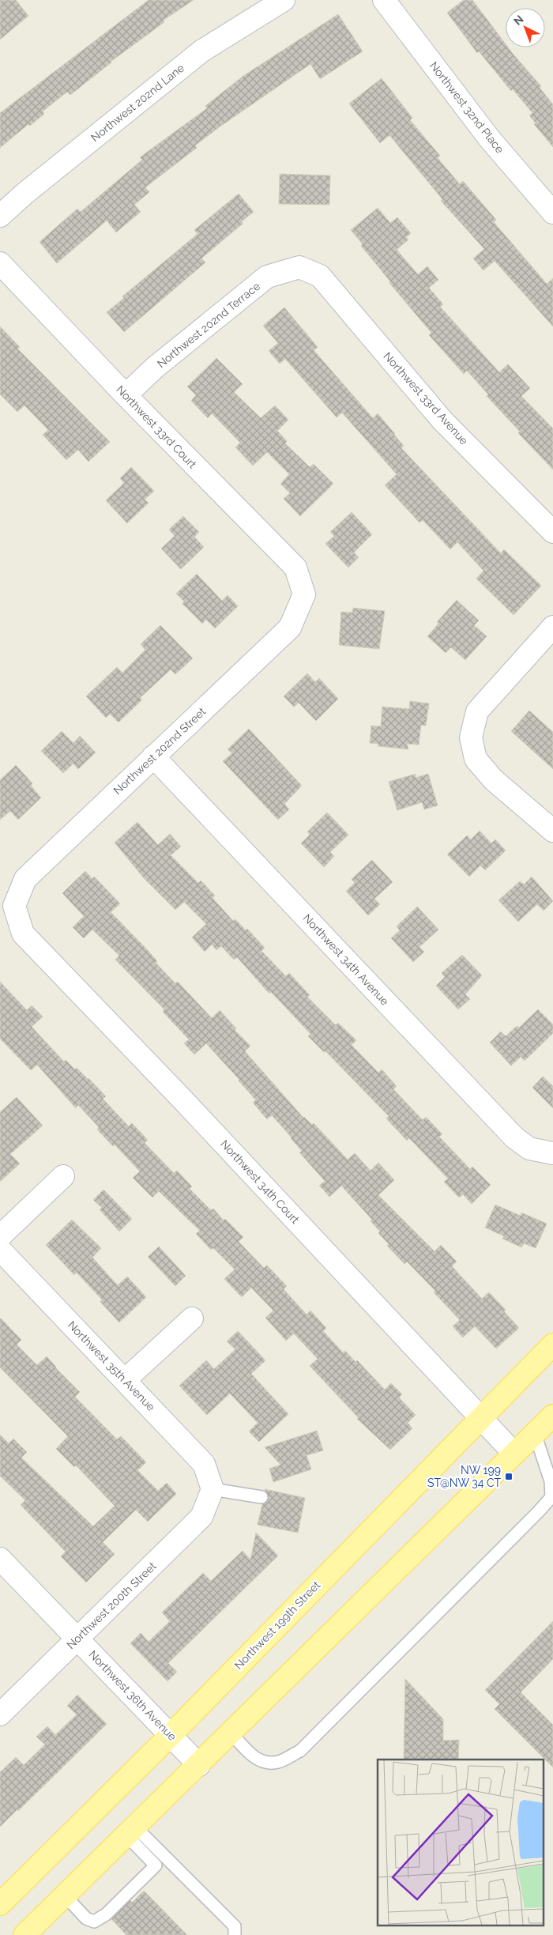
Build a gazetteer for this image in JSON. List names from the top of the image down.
{
  "streets": {
    "main road": ["Northwest 199th Street"],
    "street": [
      "Northwest 202nd Lane",
      "Northwest 32nd Place",
      "Northwest 202nd Terrace",
      "Northwest 33rd Avenue",
      "Northwest 33rd Court",
      "Northwest 202nd Street",
      "Northwest 34th Avenue",
      "Northwest 34th Court",
      "Northwest 35th Avenue",
      "Northwest 200th Street",
      "Northwest 36th Avenue"
    ]
  },
  "crossings": [
    ["Northwest 202nd Terrace", "Northwest 33rd Avenue"],
    ["Northwest 202nd Terrace", "Northwest 33rd Court"],
    ["Northwest 33rd Court", "Northwest 202nd Street"],
    ["Northwest 202nd Street", "Northwest 34th Avenue"],
    ["Northwest 202nd Street", "Northwest 34th Court"],
    ["Northwest 34th Court", "Northwest 199th Street"],
    ["Northwest 35th Avenue", "Northwest 200th Street"],
    ["Northwest 200th Street", "Northwest 36th Avenue"],
    ["Northwest 199th Street", "Northwest 36th Avenue"]
  ],
  "places": {
    "transit": ["NW 199 ST@NW 34 CT"]
  },
  "north": "top left"
}
